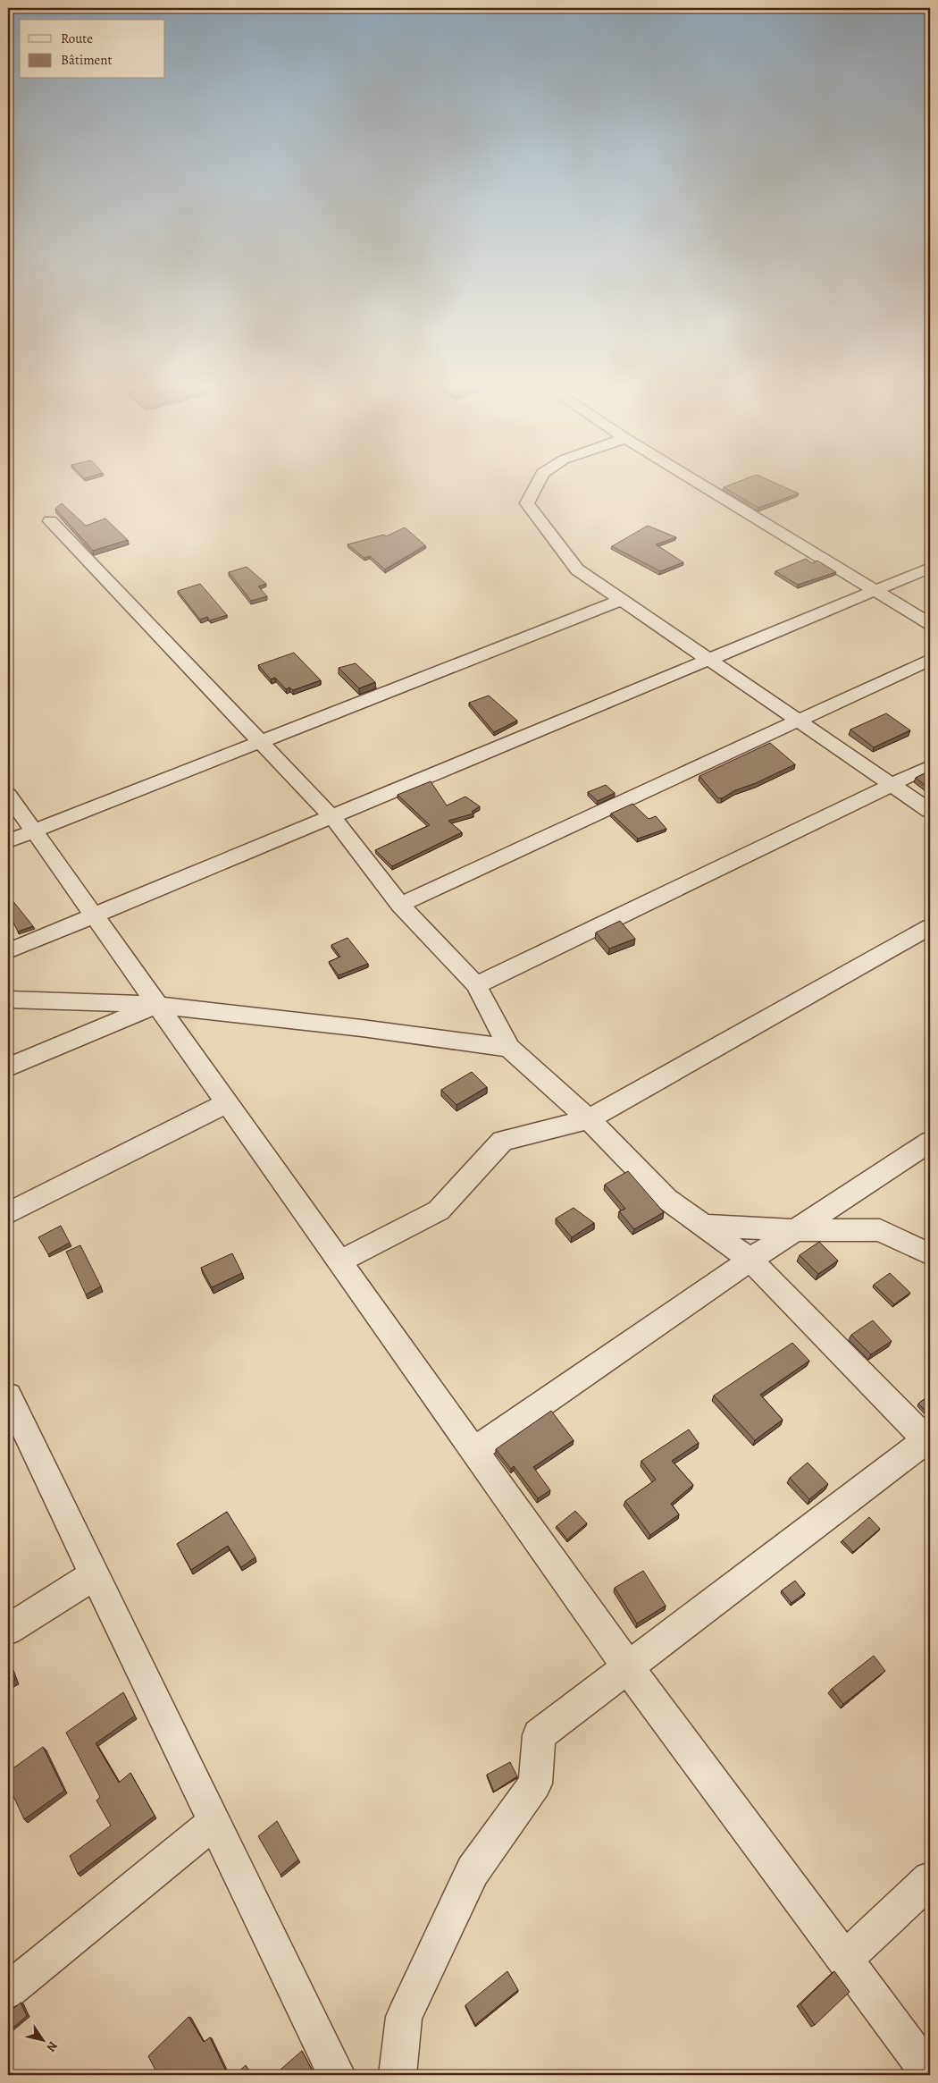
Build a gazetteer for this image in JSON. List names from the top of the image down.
{
  "legend": ["Route", "Bâtiment"],
  "north": "bottom right"
}
